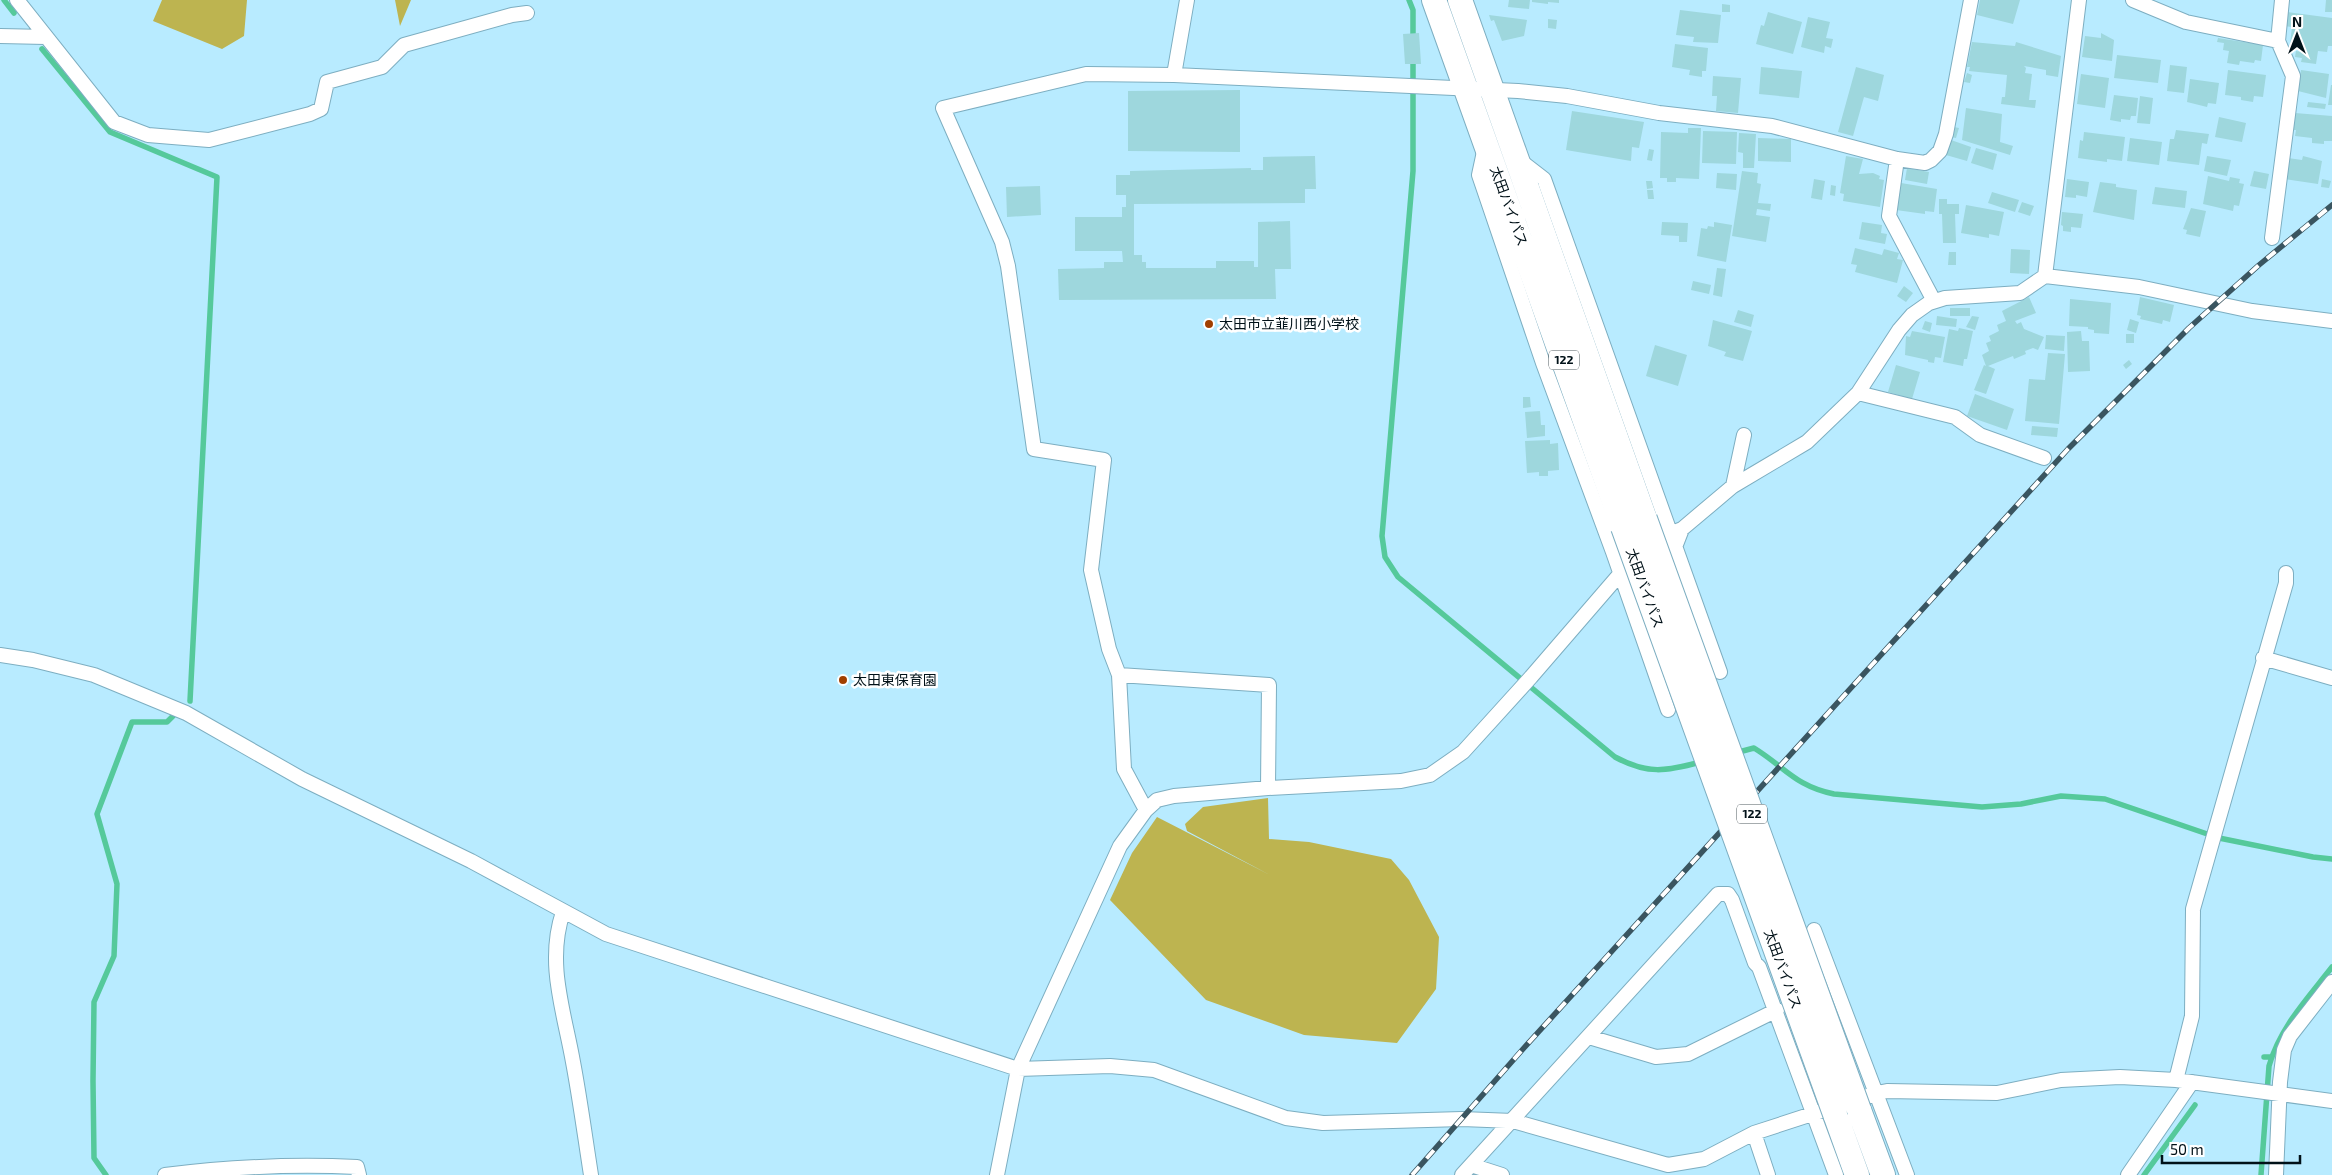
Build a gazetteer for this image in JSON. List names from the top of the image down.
{
  "streets": {
    "highway": ["太田バイパス", "122"]
  },
  "places": ["太田市立韮川西小学校", "太田東保育園"],
  "scale_bar": "50 m",
  "north": "top"
}
